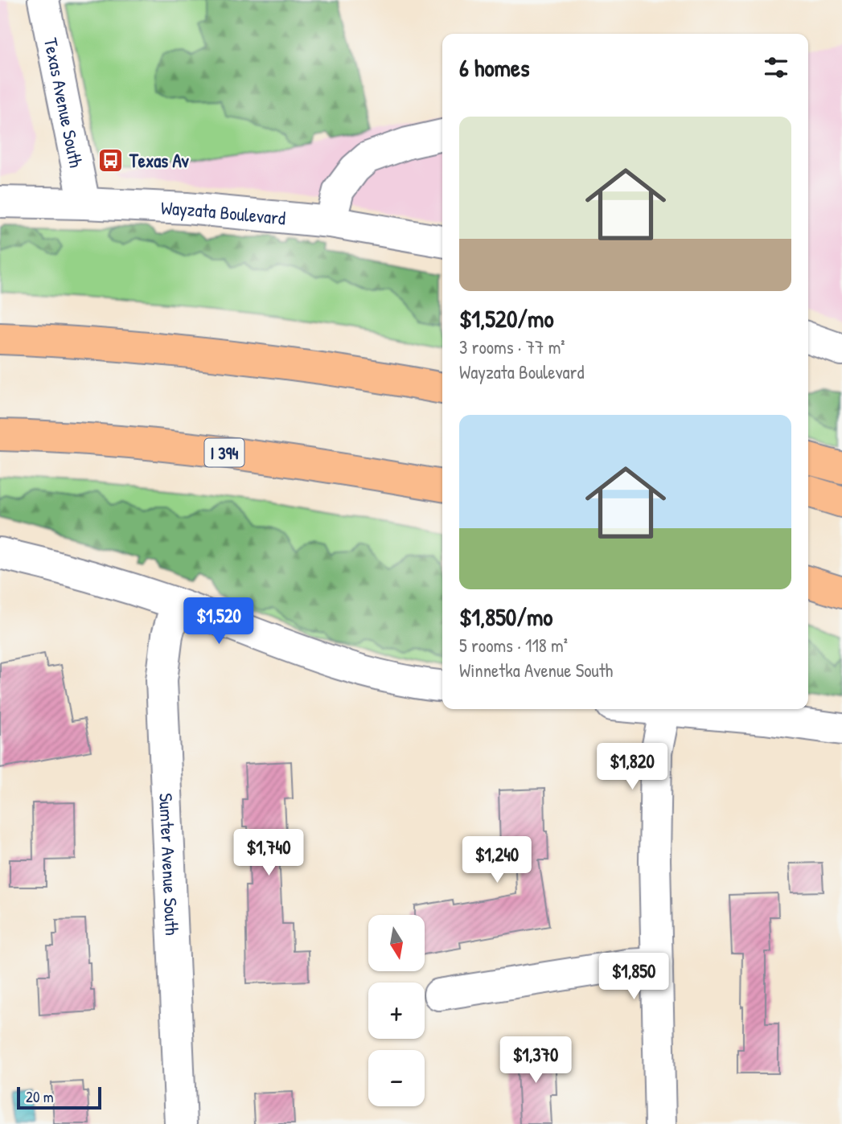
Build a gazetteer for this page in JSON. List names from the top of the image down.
{
  "streets": {
    "highway": ["I 394"],
    "street": ["Texas Avenue South", "Wayzata Boulevard", "Sumter Avenue South"]
  },
  "crossings": [
    ["Texas Avenue South", "Wayzata Boulevard"]
  ],
  "places": {
    "bus stop": ["Texas Av"]
  },
  "scale_bar": "20 m",
  "north": "bottom",
  "page": {
    "heading": "6 homes",
    "list": [
      {
        "name": "$1,520/mo",
        "note": "3 rooms · 77 m² · Wayzata Boulevard"
      },
      {
        "name": "$1,850/mo",
        "note": "5 rooms · 118 m² · Winnetka Avenue South"
      }
    ],
    "price": [
      "$1,520",
      "$1,820",
      "$1,740",
      "$1,240",
      "$1,850",
      "$1,370"
    ],
    "map_buttons": ["+", "−"],
    "scale": "20 m"
  }
}
